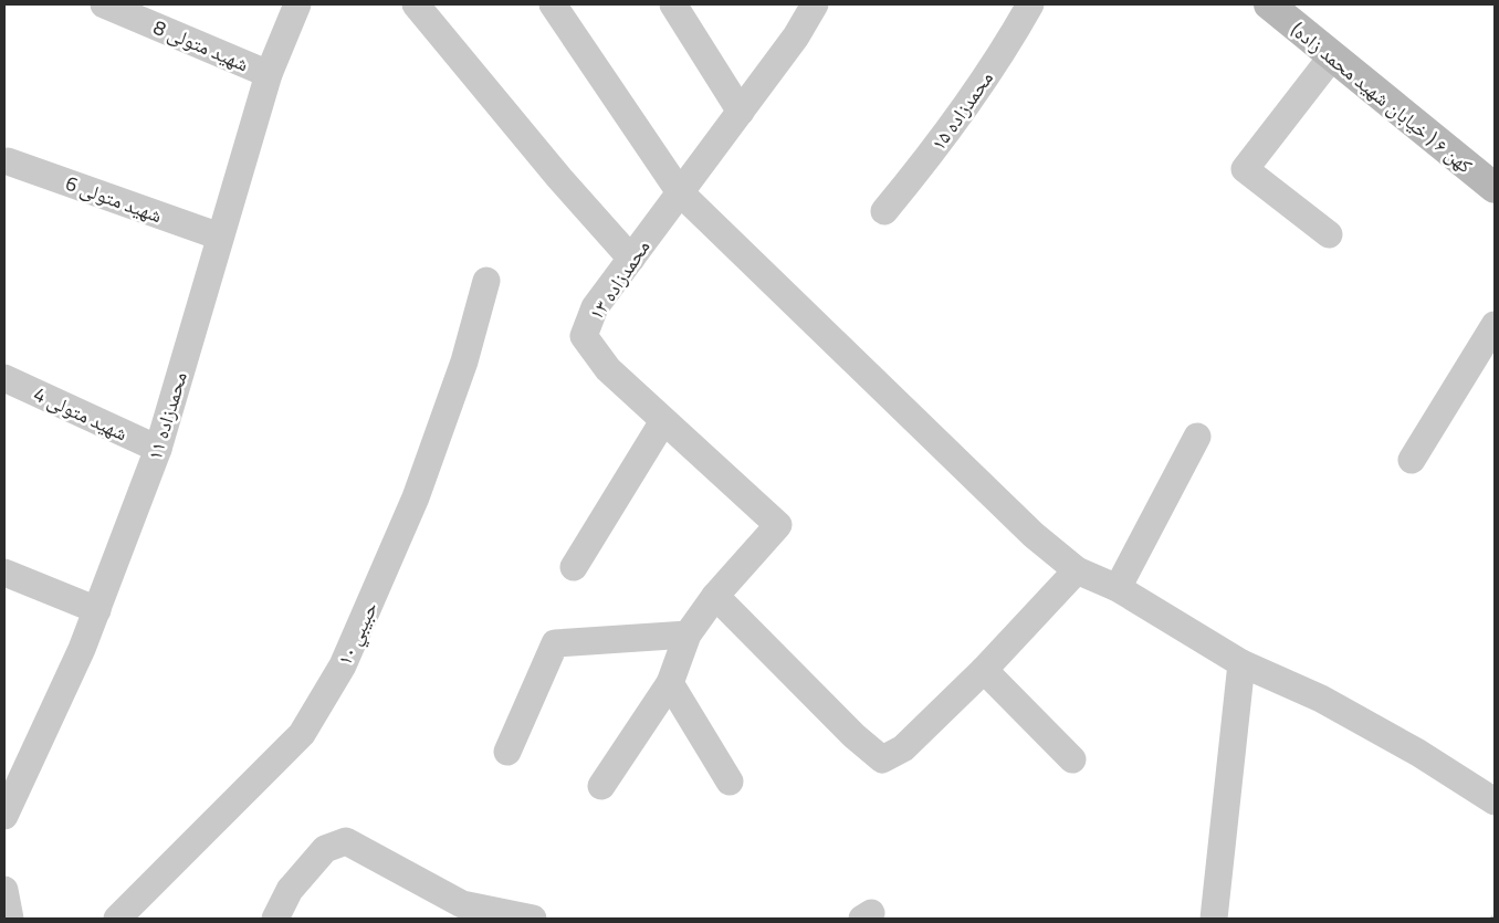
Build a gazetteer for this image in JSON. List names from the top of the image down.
{
  "streets": {
    "street": [
      "شهید متولی 8",
      "کهن ۶ ( خیابان شهید محمد زاده)",
      "محمدزاده ۱۵",
      "شهید متولی 6",
      "محمدزاده ۱۳",
      "شهید متولی 4",
      "محمدزاده ۱۱",
      "حبيبي ١٠"
    ]
  },
  "crossings": [
    ["شهید متولی 8", "محمدزاده ۱۱"],
    ["شهید متولی 6", "محمدزاده ۱۱"],
    ["شهید متولی 4", "محمدزاده ۱۱"]
  ]
}
